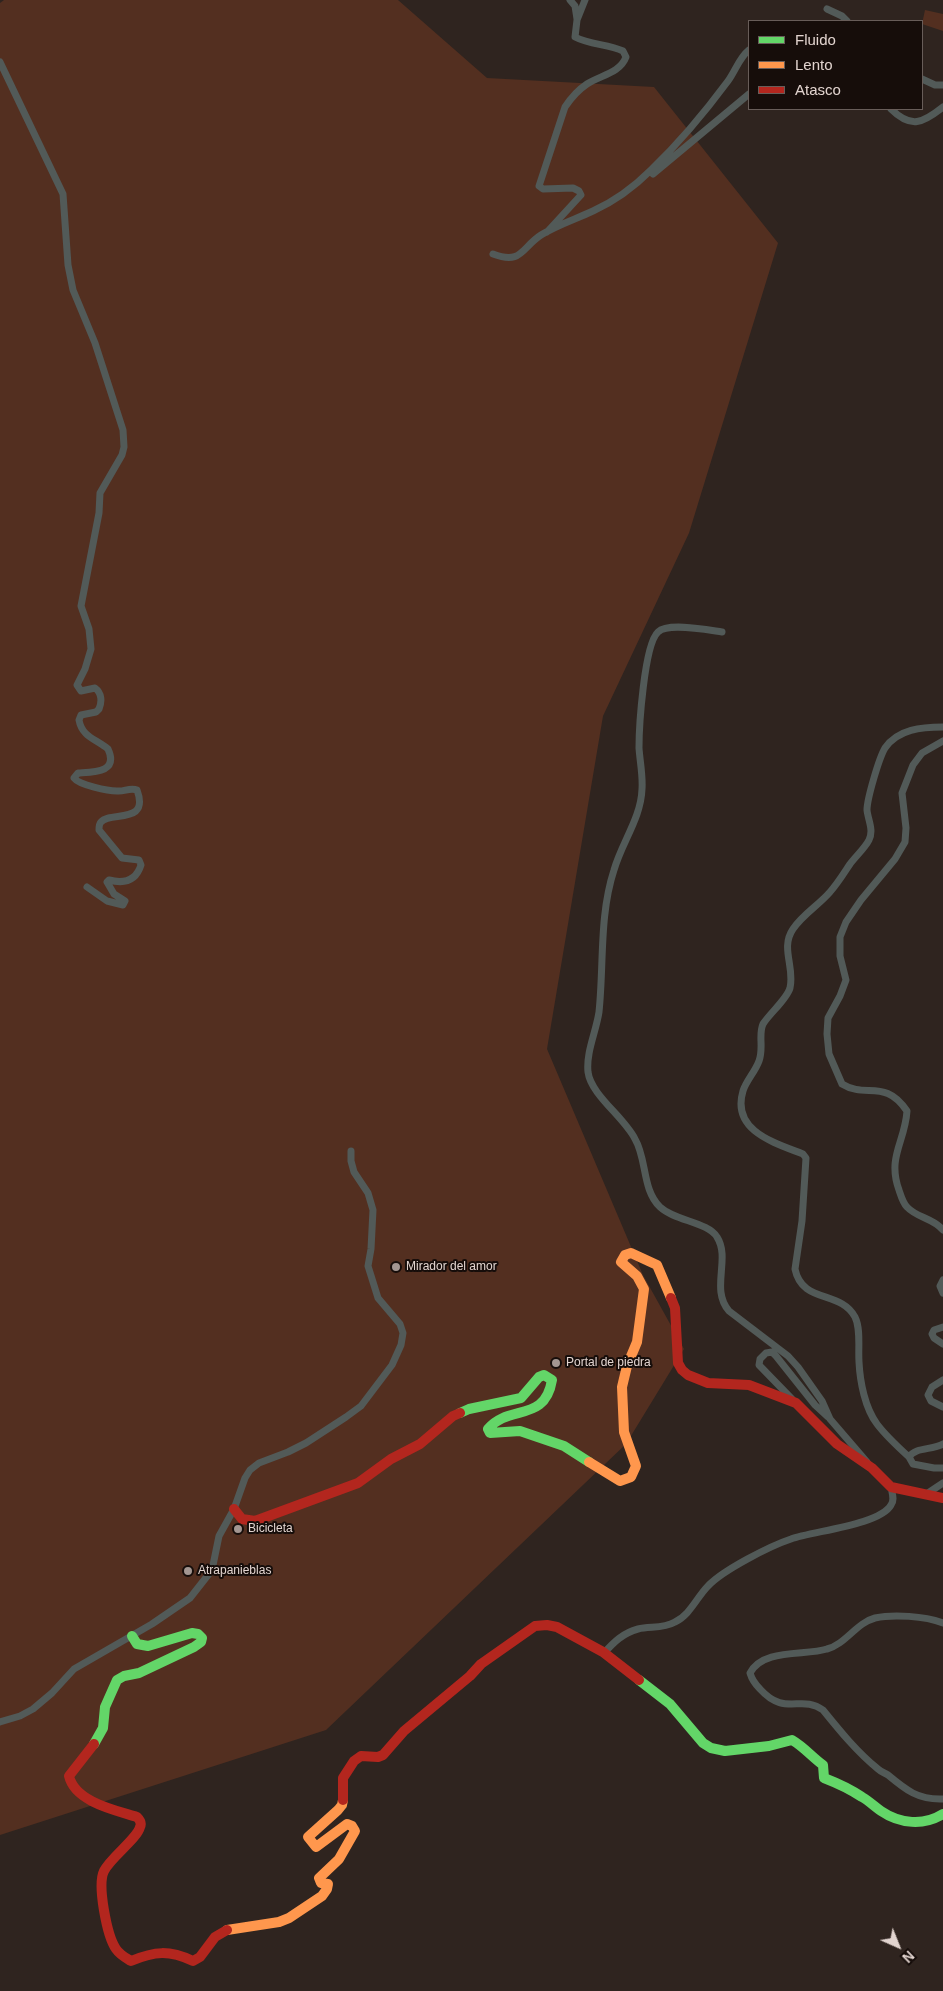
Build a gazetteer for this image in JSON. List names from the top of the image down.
{
  "places": [
    "Mirador del amor",
    "Portal de piedra",
    "Bicicleta",
    "Atrapanieblas"
  ],
  "legend": ["Fluido", "Lento", "Atasco"],
  "north": "bottom right"
}
